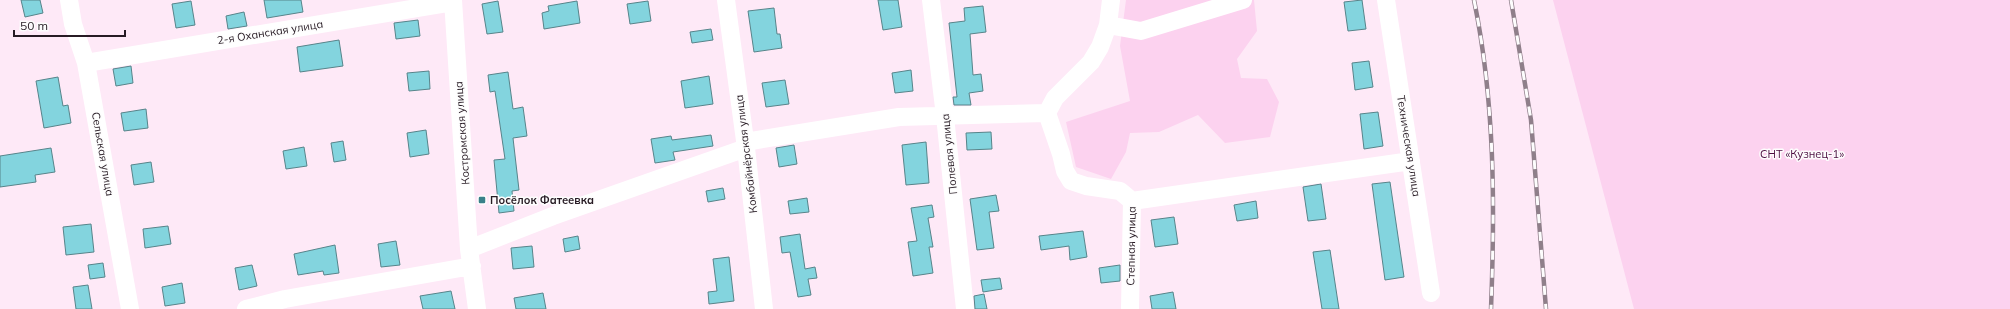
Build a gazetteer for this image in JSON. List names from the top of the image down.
{
  "streets": {
    "street": [
      "2-я Оханская улица",
      "Костромская улица",
      "Техническая улица",
      "Сельская улица",
      "Комбайнёрская улица",
      "Полевая улица",
      "Степная улица"
    ]
  },
  "crossings": [
    ["2-я Оханская улица", "Костромская улица"],
    ["2-я Оханская улица", "Сельская улица"]
  ],
  "parks": ["СНТ «Кузнец-1»"],
  "places": {
    "transit": ["Посёлок Фатеевка"]
  },
  "scale_bar": "50 m"
}
